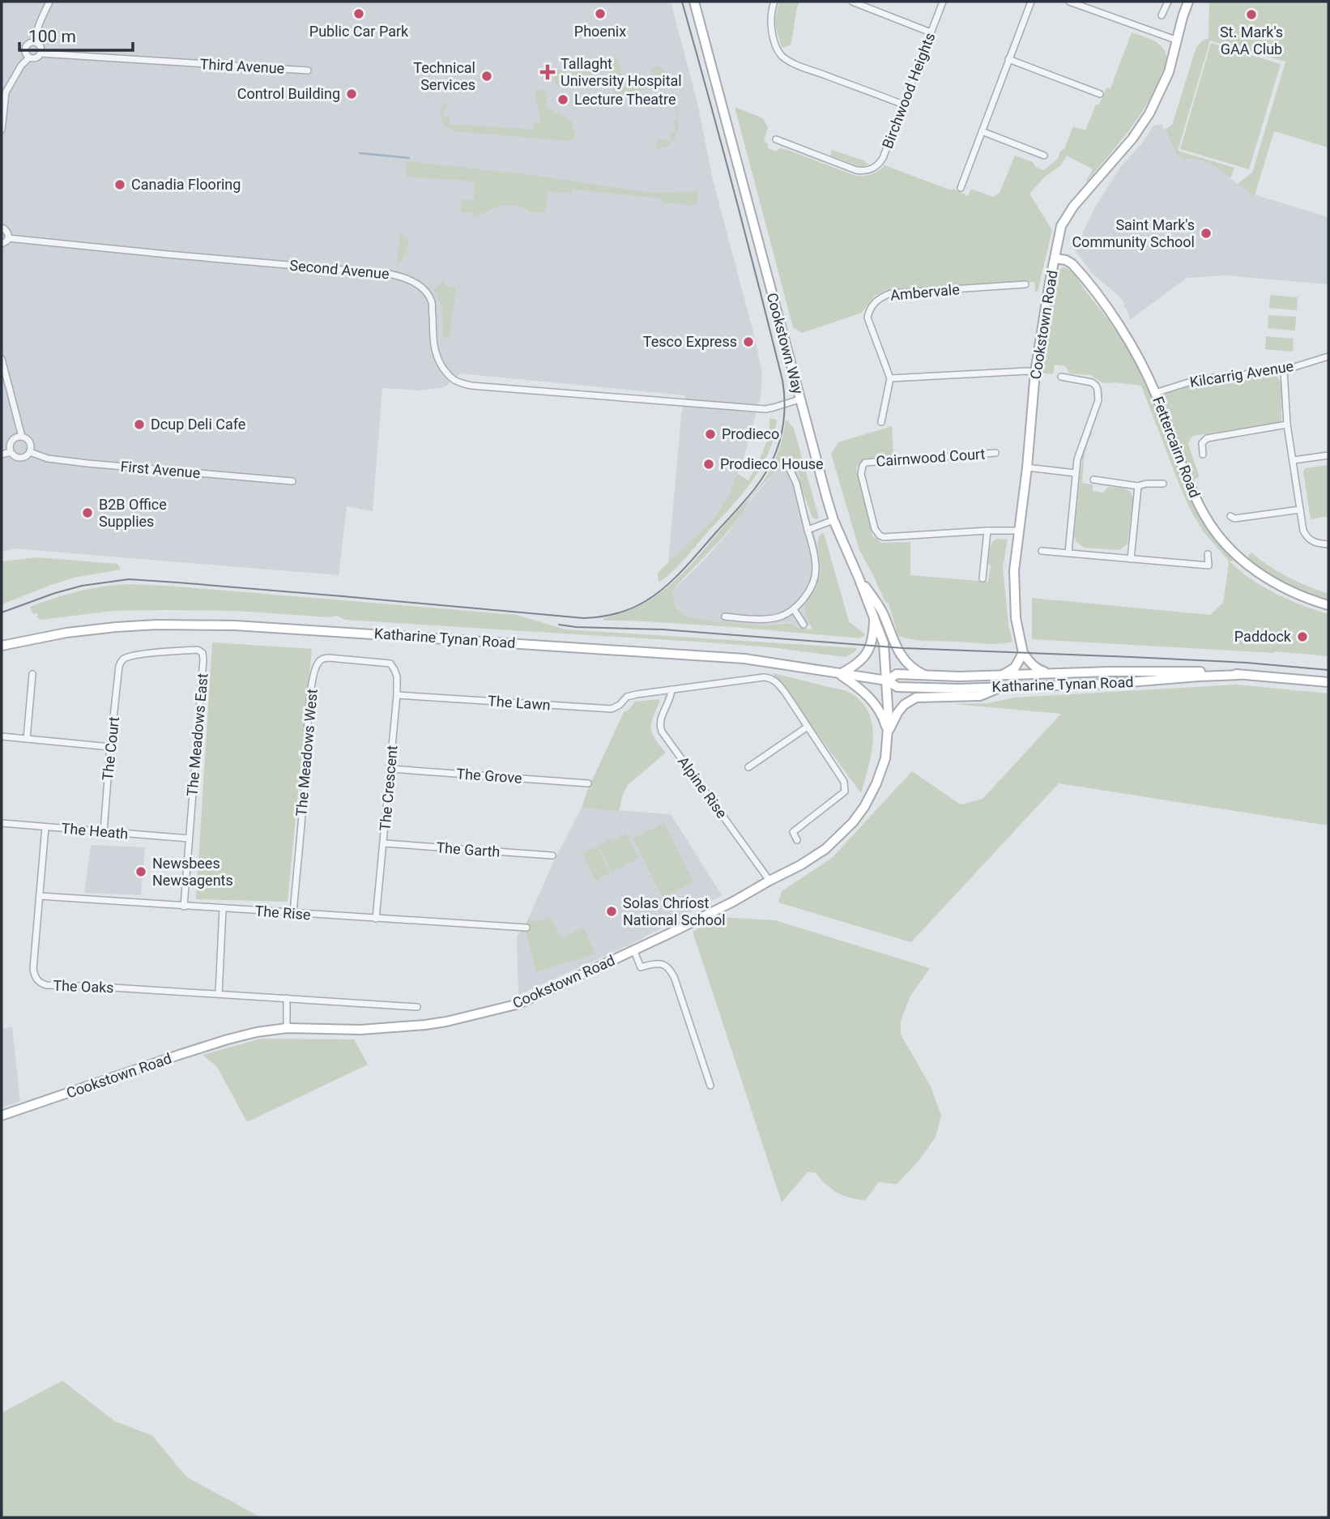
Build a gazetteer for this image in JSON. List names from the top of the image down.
{
  "streets": {
    "street": [
      "Third Avenue",
      "Birchwood Heights",
      "Second Avenue",
      "Ambervale",
      "Cookstown Road",
      "Cookstown Way",
      "Kilcarrig Avenue",
      "Fettercairn Road",
      "Cairnwood Court",
      "First Avenue",
      "Katharine Tynan Road",
      "The Lawn",
      "The Meadows East",
      "The Court",
      "The Meadows West",
      "The Grove",
      "Alpine Rise",
      "The Crescent",
      "The Heath",
      "The Garth",
      "The Rise",
      "The Oaks"
    ]
  },
  "crossings": [
    ["Second Avenue", "Cookstown Way"],
    ["Cookstown Road", "Cookstown Way"],
    ["Cookstown Road", "Fettercairn Road"],
    ["Cookstown Road", "Katharine Tynan Road"],
    ["Cookstown Road", "Alpine Rise"],
    ["Cookstown Way", "Katharine Tynan Road"],
    ["Kilcarrig Avenue", "Fettercairn Road"],
    ["The Lawn", "Alpine Rise"],
    ["The Lawn", "The Crescent"],
    ["The Meadows East", "The Court"],
    ["The Meadows East", "The Heath"],
    ["The Meadows East", "The Rise"],
    ["The Court", "The Heath"],
    ["The Meadows West", "The Crescent"],
    ["The Meadows West", "The Rise"],
    ["The Grove", "The Crescent"],
    ["The Crescent", "The Garth"],
    ["The Crescent", "The Rise"],
    ["The Heath", "The Oaks"],
    ["The Rise", "The Oaks"]
  ],
  "places": {
    "other": [
      "Public Car Park",
      "Phoenix",
      "St. Mark's GAA Club",
      "Technical Services",
      "Control Building",
      "Lecture Theatre",
      "Canadia Flooring",
      "Saint Mark's Community School",
      "Tesco Express",
      "Dcup Deli Cafe",
      "Prodieco",
      "Prodieco House",
      "B2B Office Supplies",
      "Paddock",
      "Newsbees Newsagents",
      "Solas Chríost National School"
    ],
    "health": ["Tallaght University Hospital"]
  },
  "scale_bar": "100 m"
}
